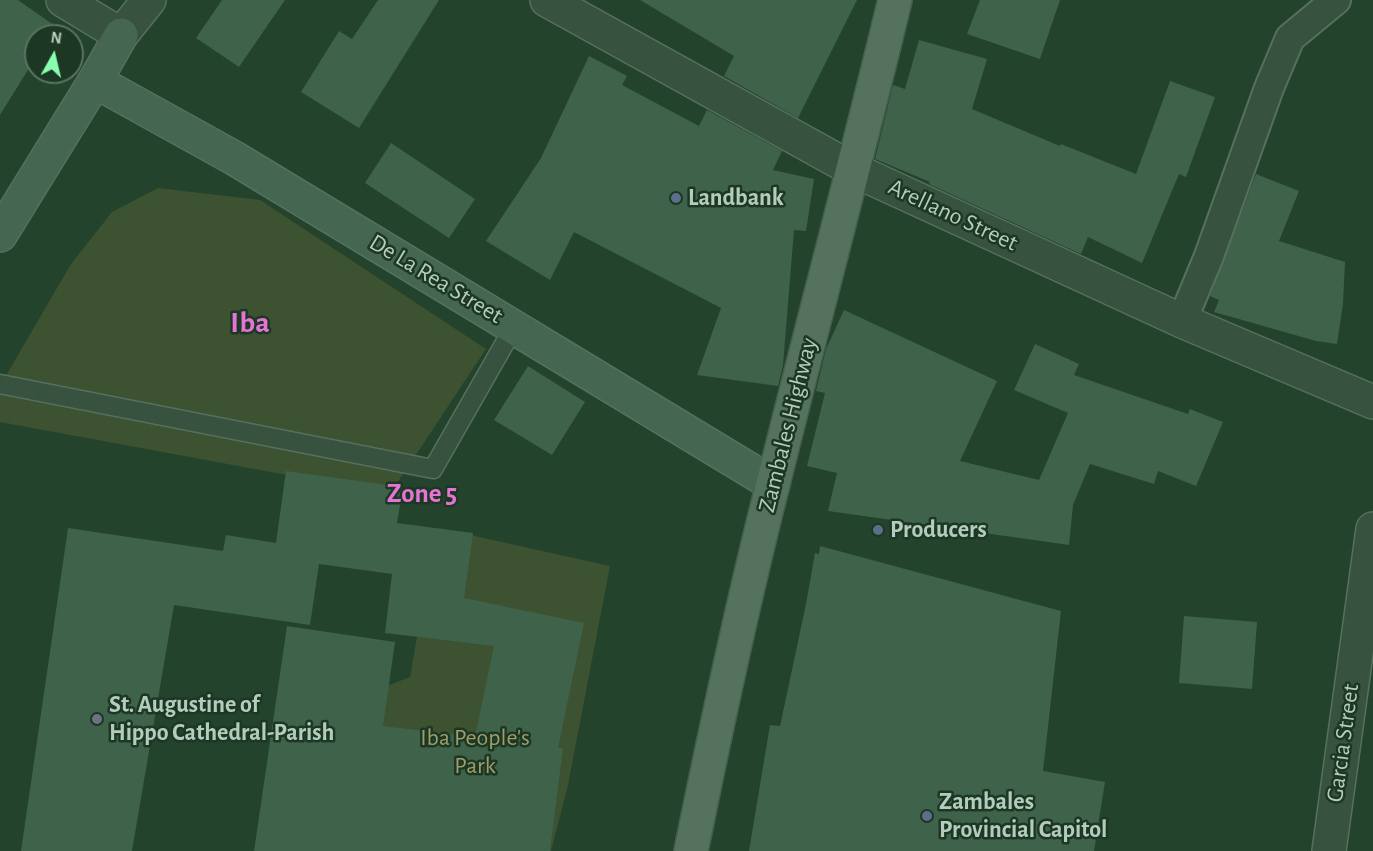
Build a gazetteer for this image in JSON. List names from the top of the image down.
{
  "streets": {
    "main road": ["De La Rea Street", "Zambales Highway"],
    "street": ["Arellano Street", "Garcia Street"]
  },
  "crossings": [
    ["Arellano Street", "Zambales Highway"],
    ["De La Rea Street", "Zambales Highway"]
  ],
  "districts": ["Iba", "Zone 5"],
  "parks": ["Iba People's Park"],
  "places": [
    "Landbank",
    "Producers",
    "St. Augustine of Hippo Cathedral-Parish",
    "Zambales Provincial Capitol"
  ],
  "north": "top"
}
